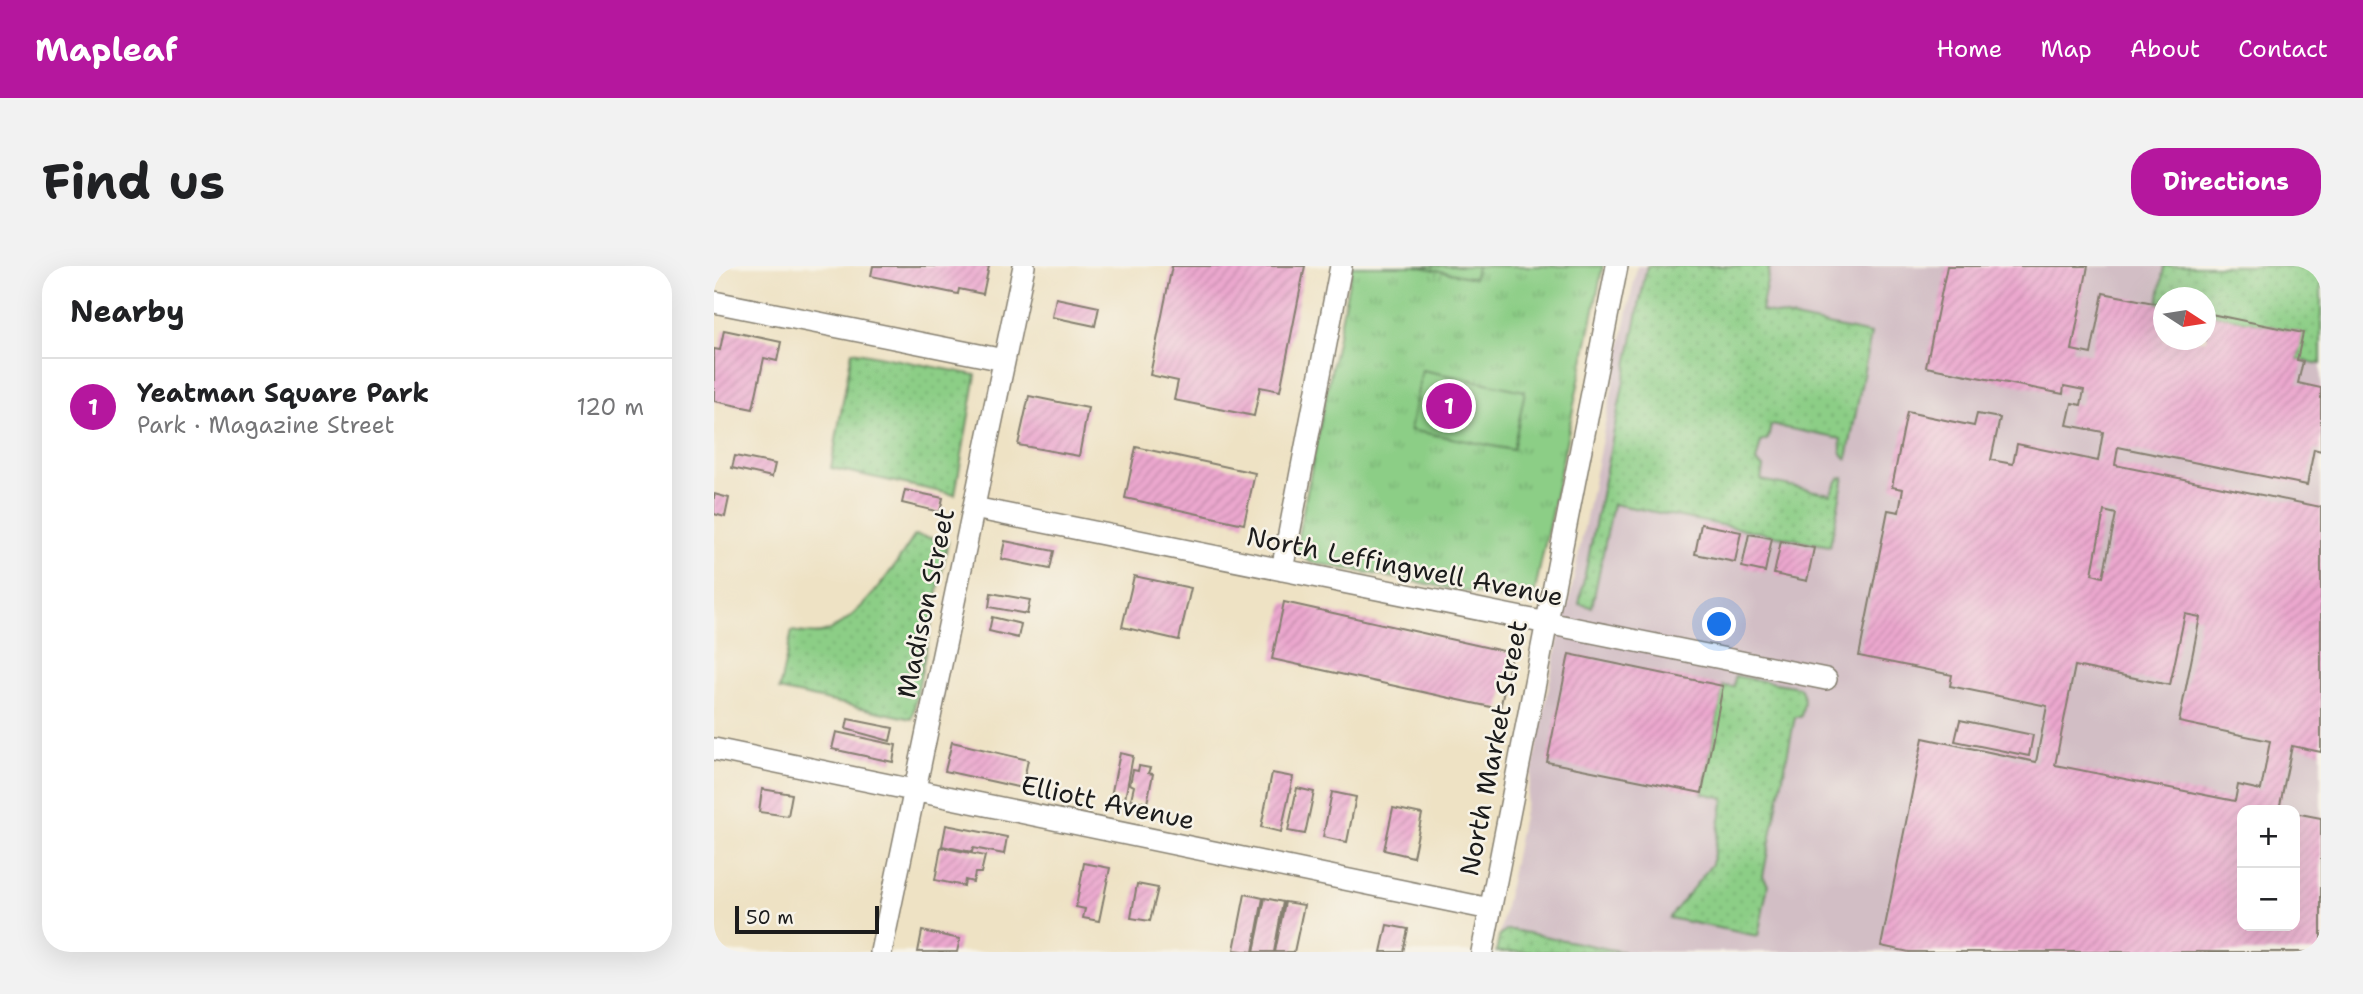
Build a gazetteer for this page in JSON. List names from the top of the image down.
{
  "streets": {
    "street": [
      "North Leffingwell Avenue",
      "Madison Street",
      "North Market Street",
      "Elliott Avenue"
    ]
  },
  "crossings": [
    ["North Leffingwell Avenue", "Madison Street"],
    ["North Leffingwell Avenue", "North Market Street"],
    ["Madison Street", "Elliott Avenue"],
    ["North Market Street", "Elliott Avenue"]
  ],
  "scale_bar": "50 m",
  "north": "right",
  "page": {
    "header": "Mapleaf",
    "nav": [
      "Home",
      "Map",
      "About",
      "Contact"
    ],
    "buttons": "Directions",
    "title": "Find us",
    "heading": "Nearby",
    "list": [
      {
        "mark": "1",
        "name": "Yeatman Square Park",
        "note": "Park · Magazine Street",
        "value": "120 m"
      }
    ],
    "pins": "1",
    "map_buttons": ["+", "−"],
    "scale": "50 m"
  }
}
